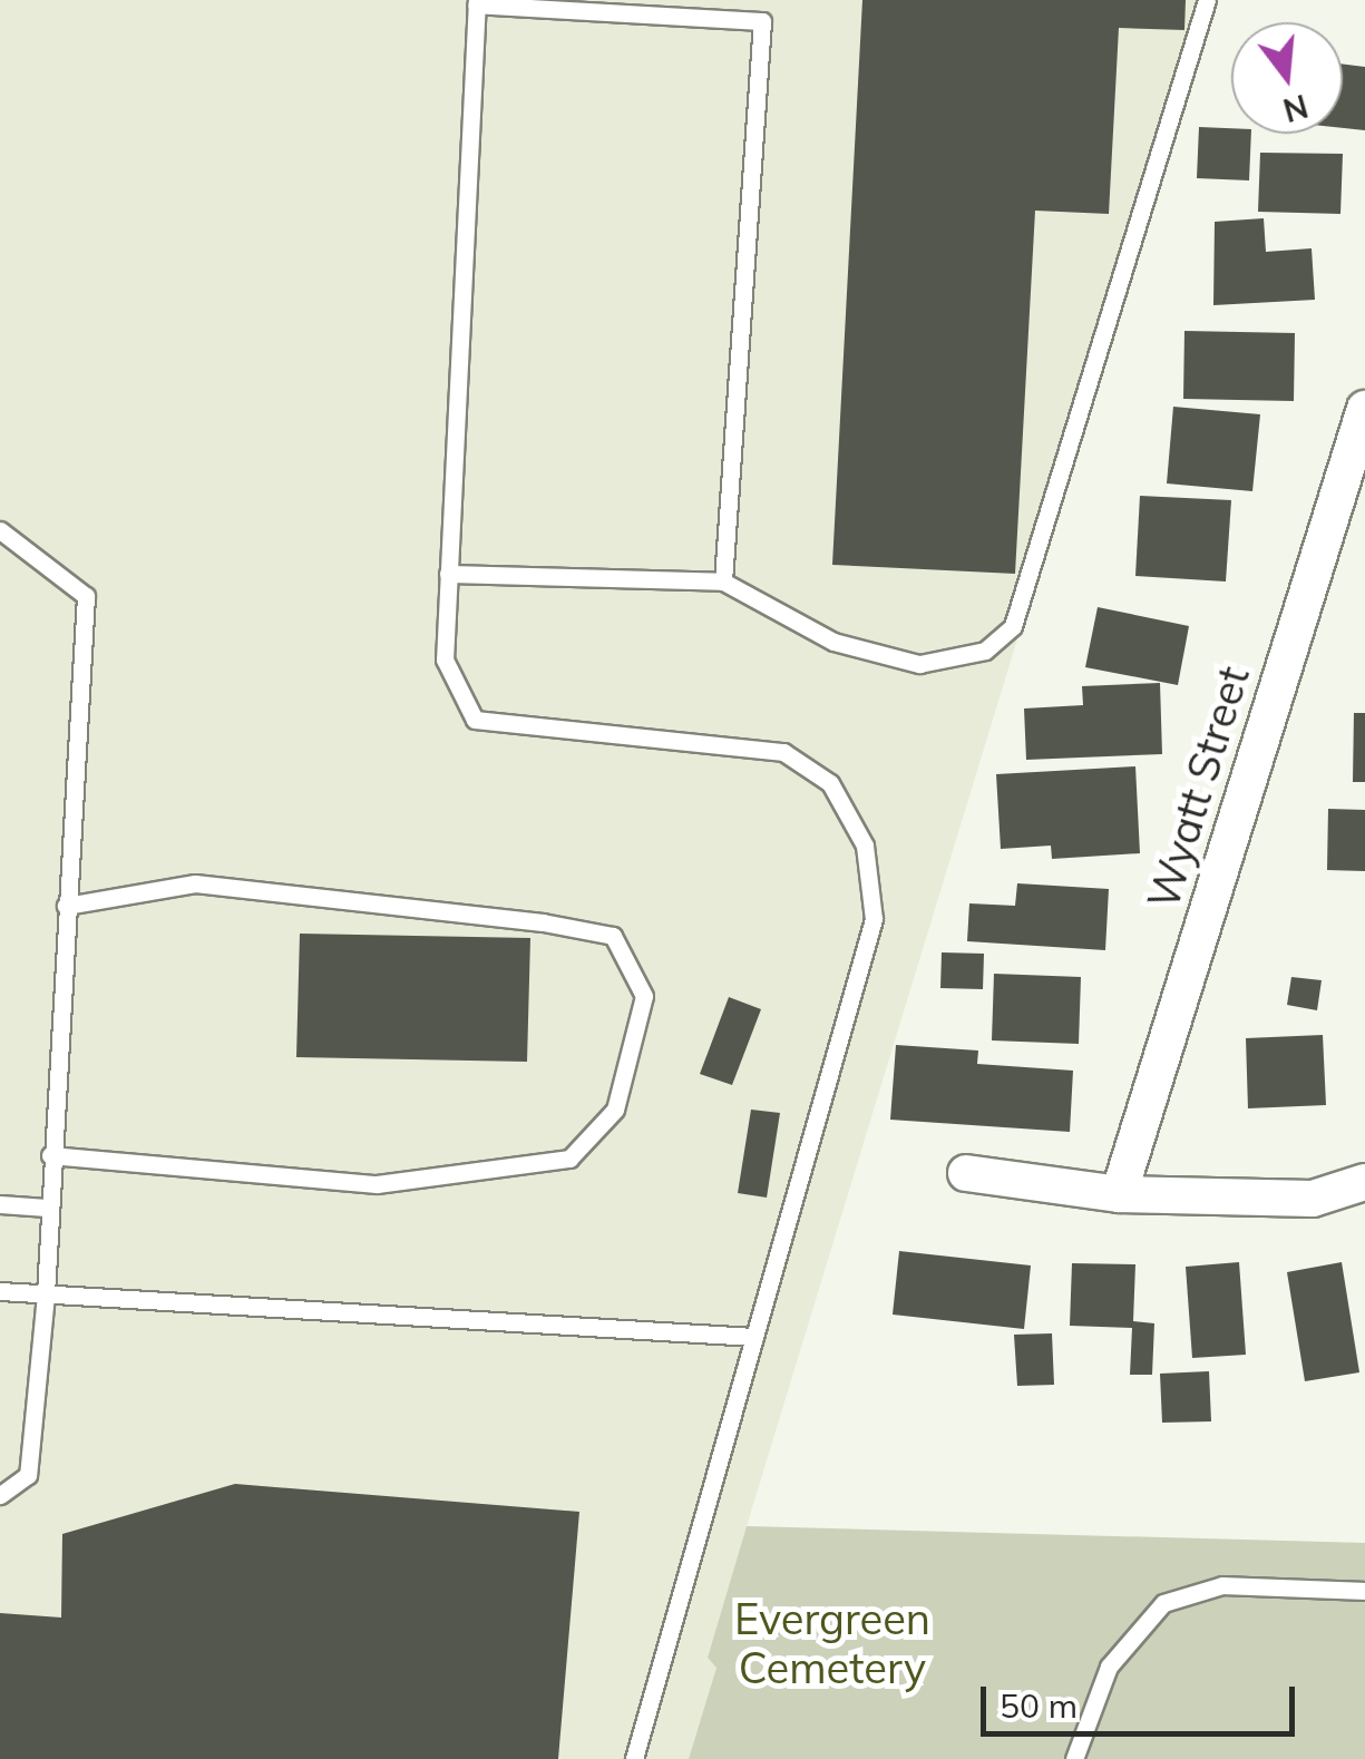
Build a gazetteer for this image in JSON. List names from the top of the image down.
{
  "streets": {
    "street": ["Wyatt Street"]
  },
  "parks": ["Evergreen Cemetery"],
  "scale_bar": "50 m",
  "north": "bottom"
}
